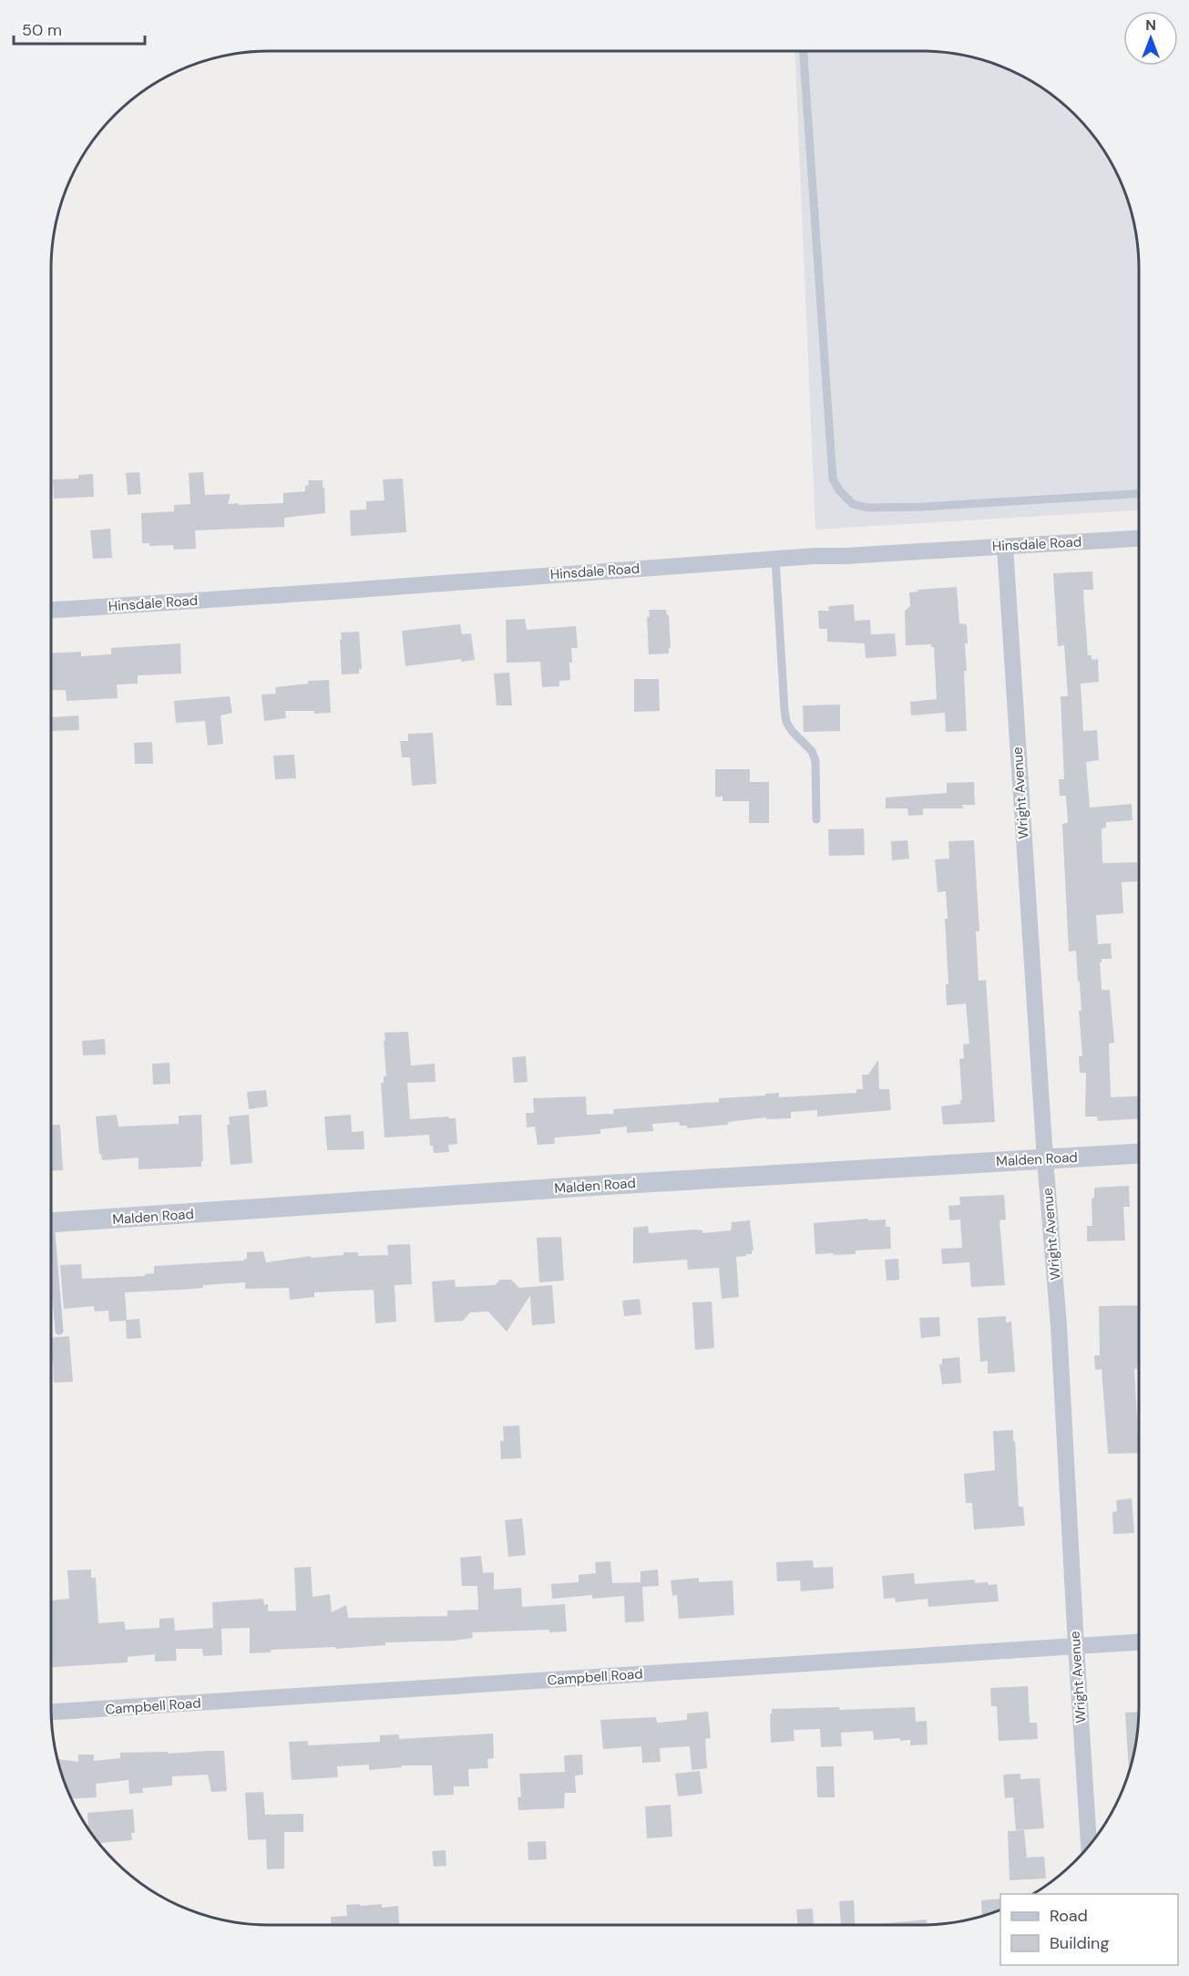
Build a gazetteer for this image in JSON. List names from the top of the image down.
{
  "streets": {
    "street": [
      "Hinsdale Road",
      "Wright Avenue",
      "Malden Road",
      "Campbell Road"
    ]
  },
  "crossings": [
    ["Hinsdale Road", "Wright Avenue"],
    ["Wright Avenue", "Malden Road"],
    ["Wright Avenue", "Campbell Road"]
  ],
  "legend": ["Road", "Building"],
  "scale_bar": "50 m",
  "north": "top"
}
